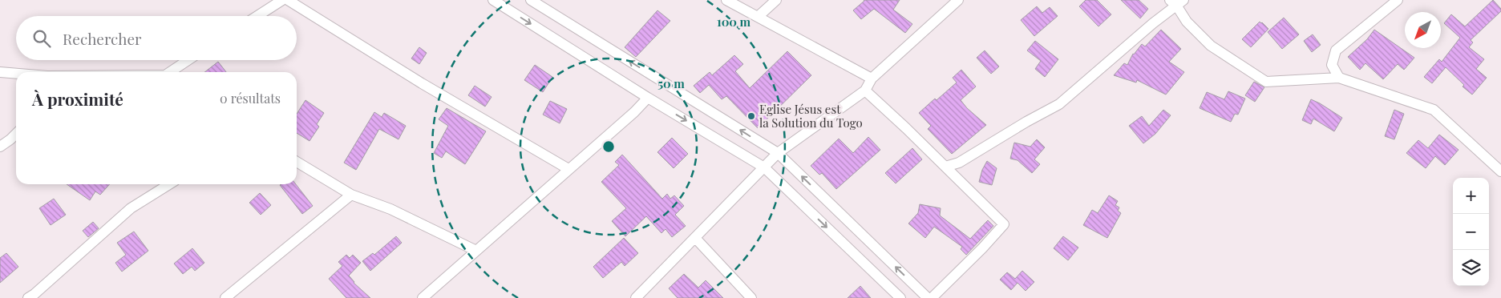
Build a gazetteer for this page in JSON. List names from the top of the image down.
{
  "places": ["Eglise Jésus est la Solution du Togo"],
  "north": "bottom left",
  "page": {
    "search": "Rechercher",
    "heading": ["À proximité", "0 résultats"],
    "map_buttons": ["+", "−"]
  },
  "rings": ["100 m", "50 m"]
}
